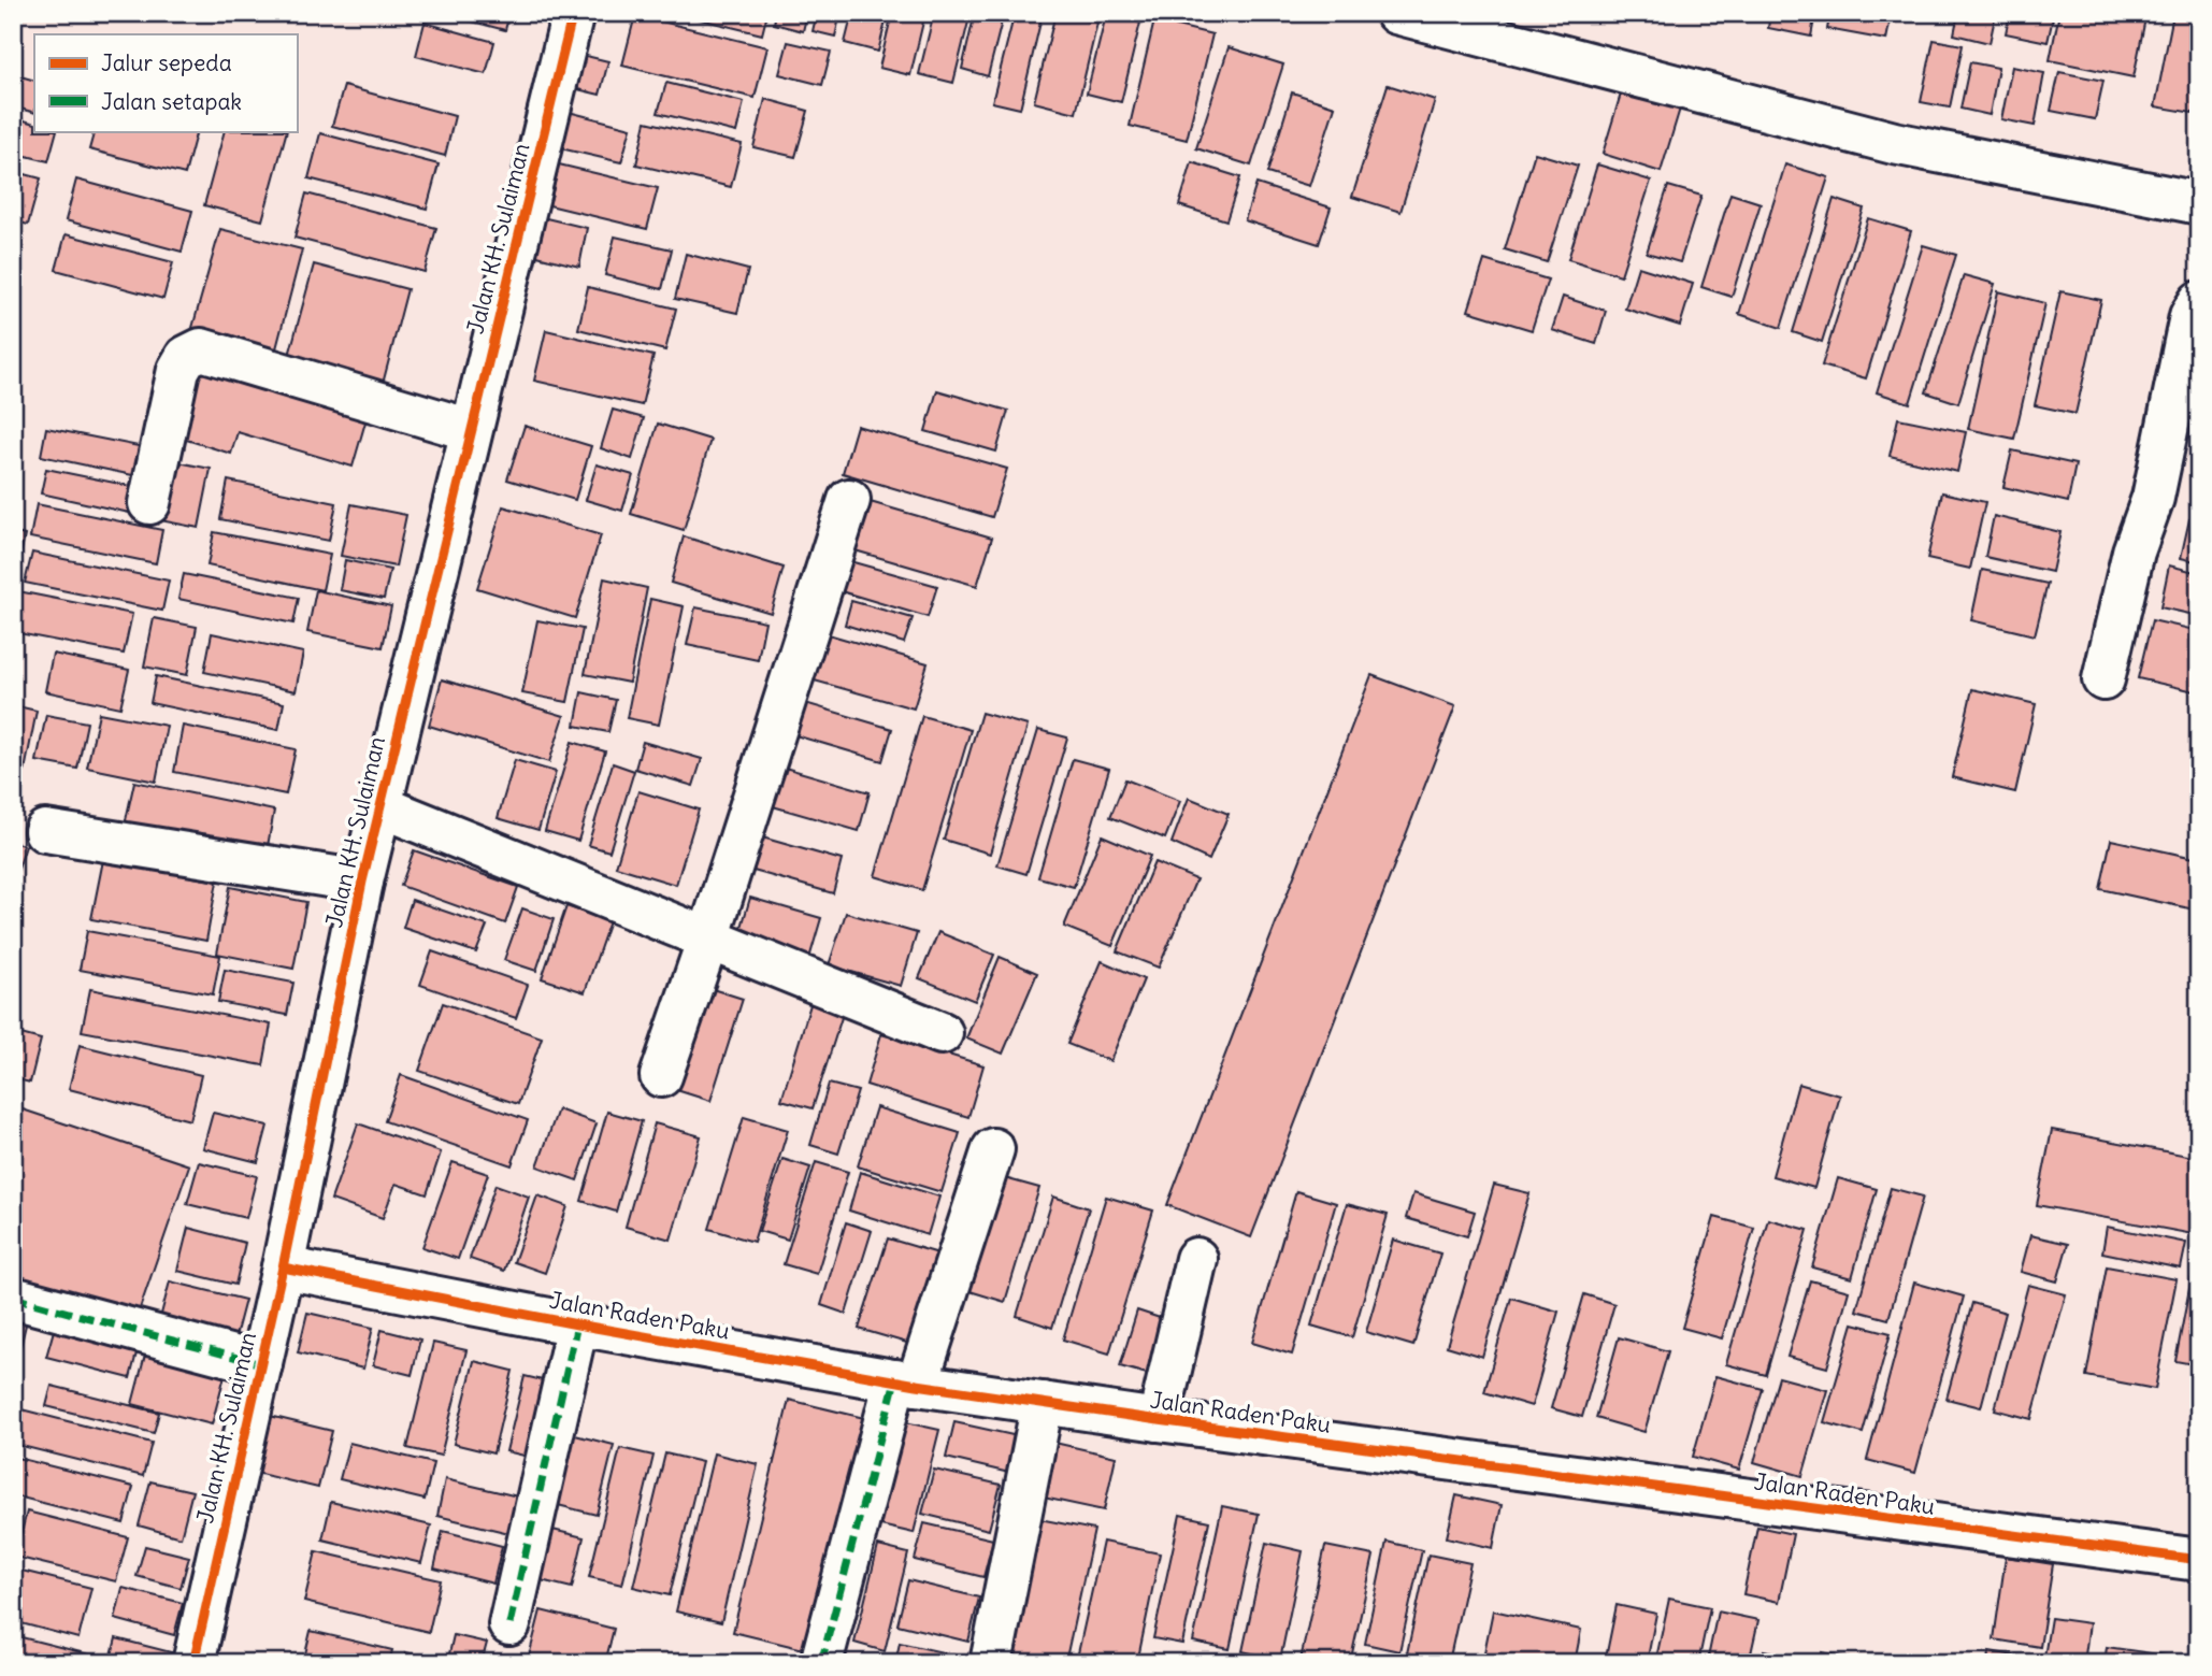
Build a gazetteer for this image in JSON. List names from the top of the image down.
{
  "streets": {
    "street": ["Jalan KH. Sulaiman", "Jalan Raden Paku"]
  },
  "crossings": [
    ["Jalan KH. Sulaiman", "Jalan Raden Paku"]
  ],
  "legend": ["Jalur sepeda", "Jalan setapak"]
}
